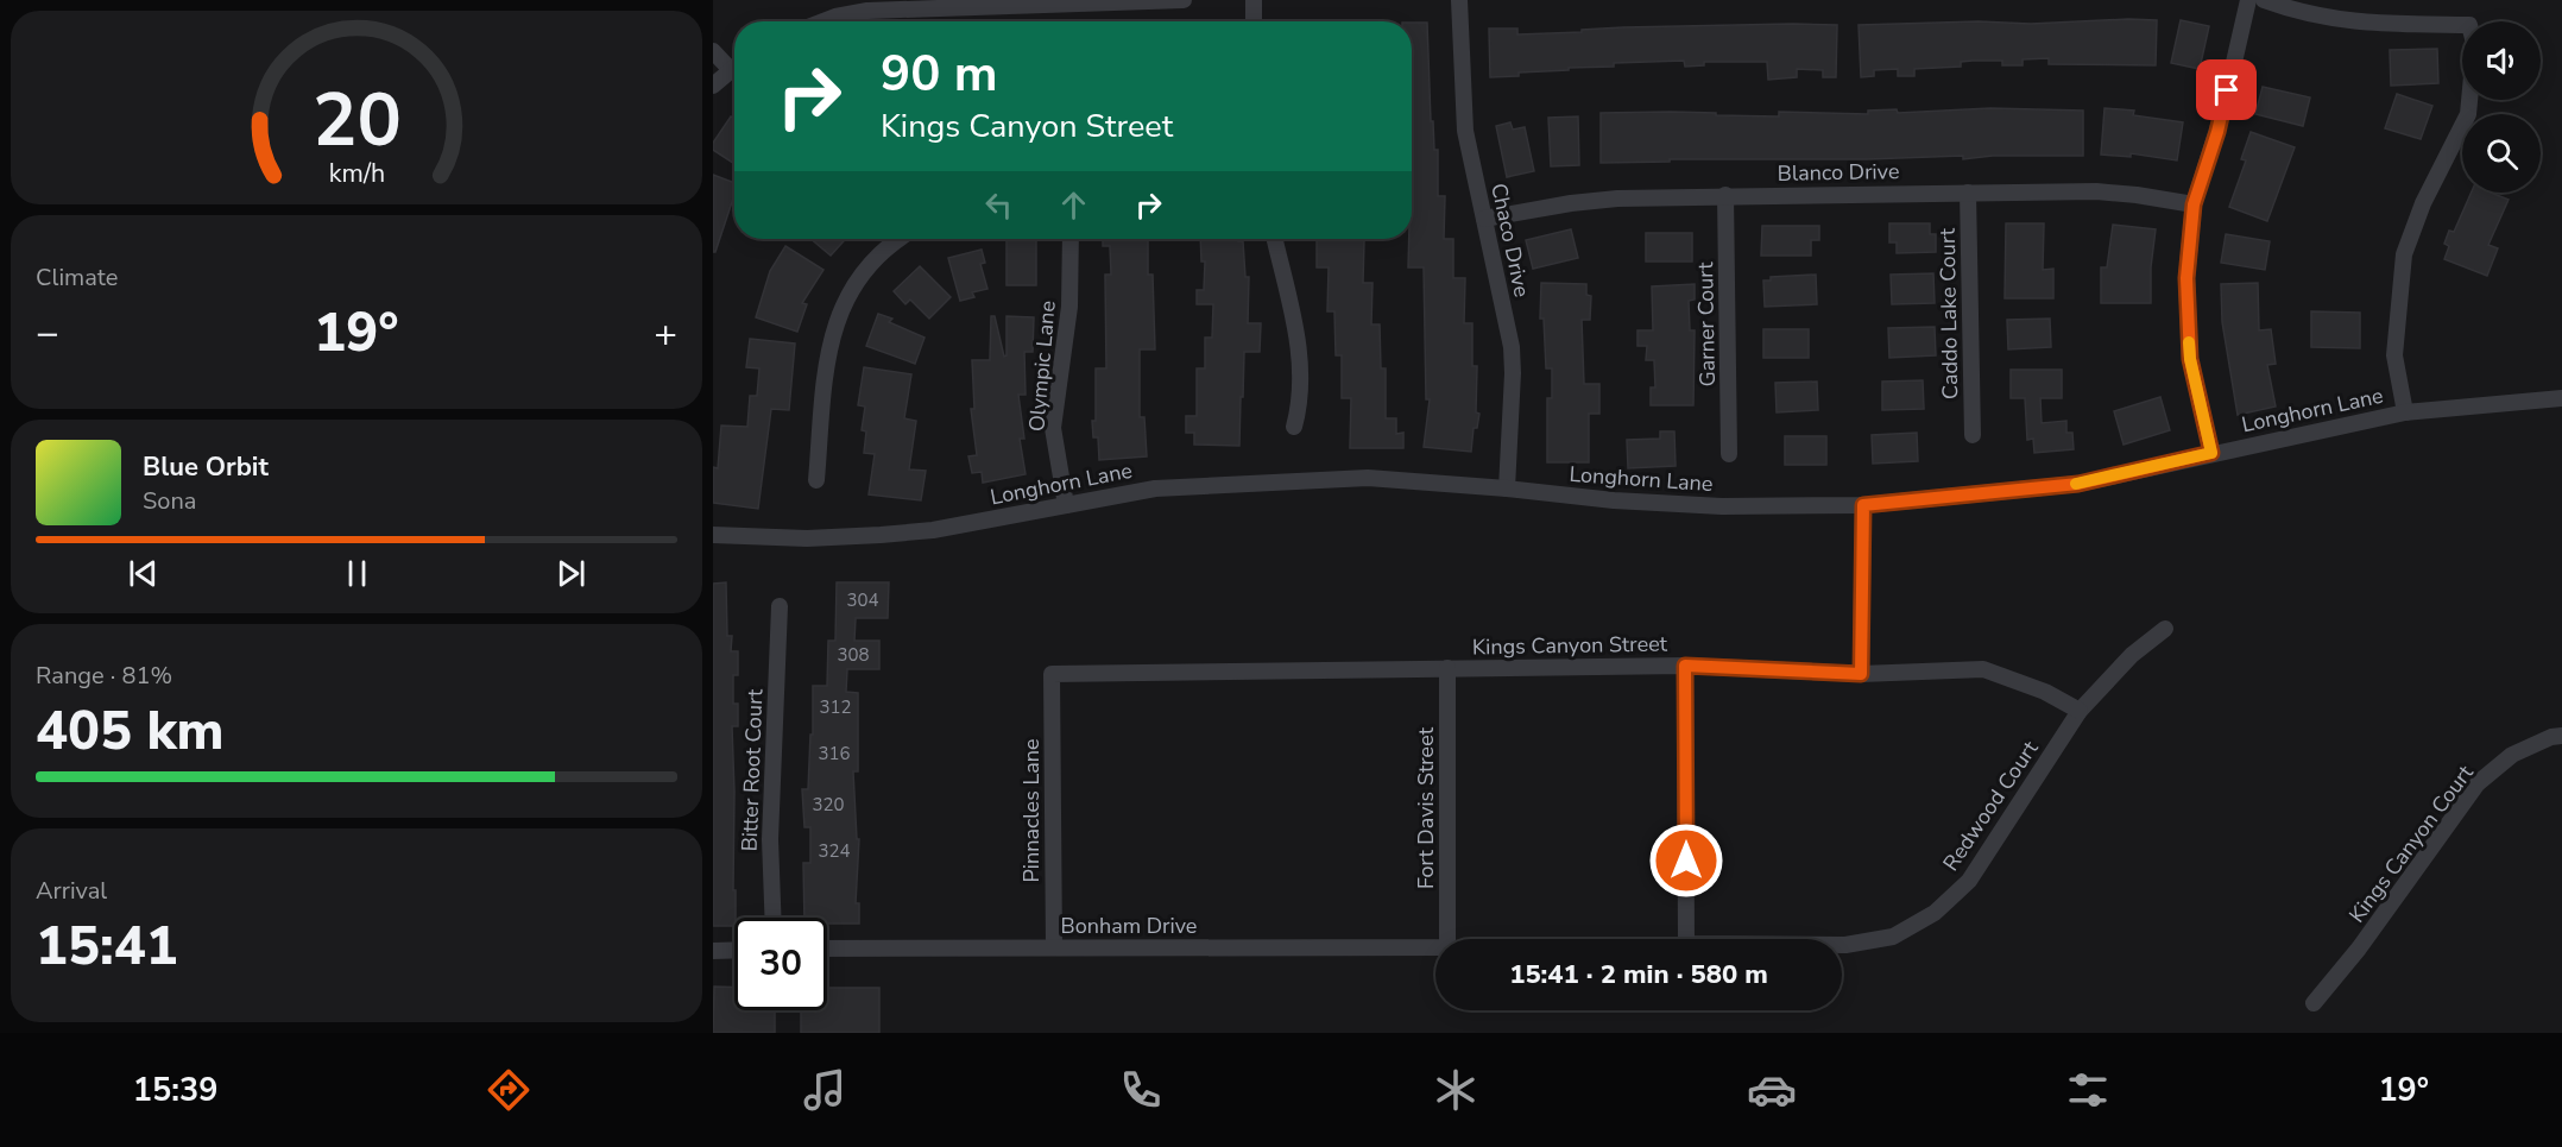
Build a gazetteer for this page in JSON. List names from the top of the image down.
{
  "streets": {
    "street": [
      "Blanco Drive",
      "Chaco Drive",
      "Caddo Lake Court",
      "Garner Court",
      "Olympic Lane",
      "Longhorn Lane",
      "Kings Canyon Street",
      "Bitter Root Court",
      "Redwood Court",
      "Fort Davis Street",
      "Pinnacles Lane",
      "Kings Canyon Court",
      "Bonham Drive"
    ]
  },
  "crossings": [
    ["Blanco Drive", "Chaco Drive"],
    ["Blanco Drive", "Caddo Lake Court"],
    ["Blanco Drive", "Garner Court"],
    ["Chaco Drive", "Longhorn Lane"],
    ["Olympic Lane", "Longhorn Lane"],
    ["Kings Canyon Street", "Redwood Court"],
    ["Kings Canyon Street", "Fort Davis Street"],
    ["Kings Canyon Street", "Pinnacles Lane"],
    ["Pinnacles Lane", "Bonham Drive"]
  ],
  "house_numbers": [
    "304",
    "308",
    "312",
    "316",
    "320",
    "324"
  ],
  "page": {
    "turn": ["90 m", "Kings Canyon Street"],
    "tile": [
      "Climate",
      ["Range · 81%", "405 km"],
      ["Arrival", "15:41"]
    ],
    "heat": ["−", "19°", "+"],
    "song": ["Blue Orbit", "Sona"],
    "limit": "30",
    "trip": "15:41 · 2 min · 580 m",
    "tabs": ["15:39", "19°"],
    "gauge": ["20", "km/h"]
  }
}
